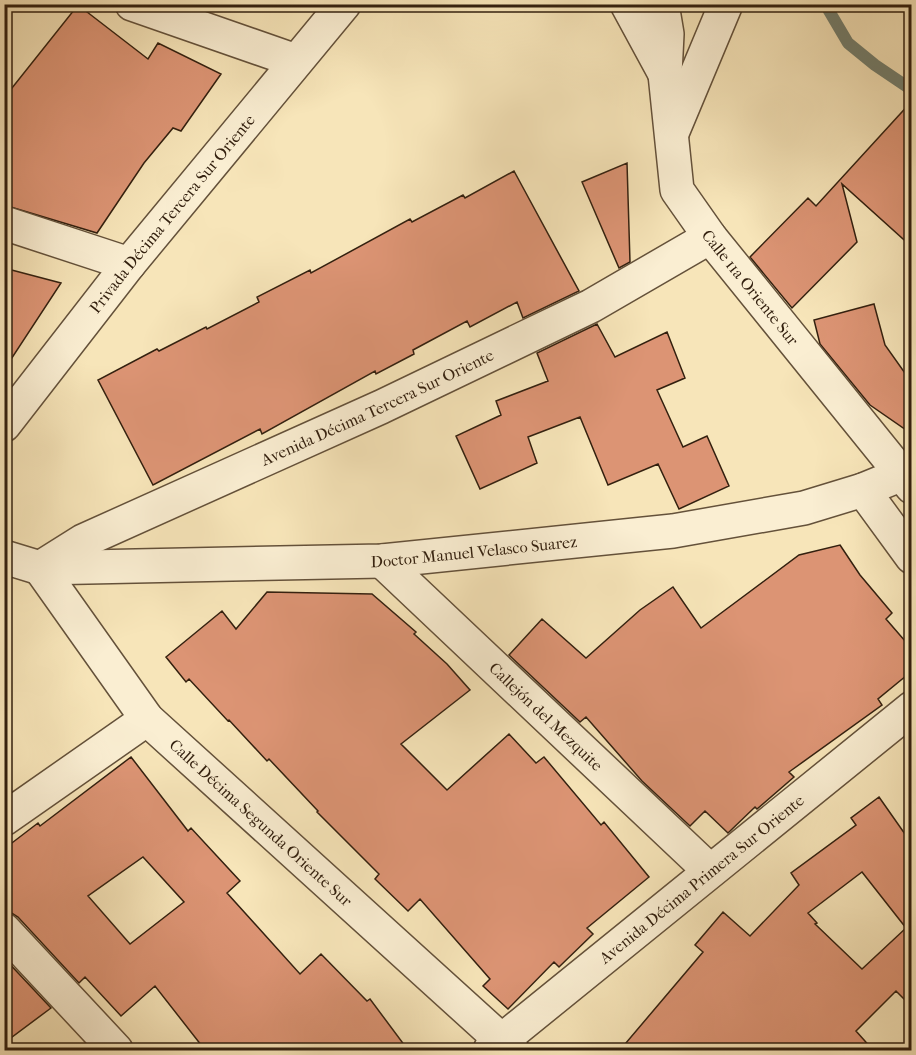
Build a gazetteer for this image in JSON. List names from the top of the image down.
{
  "streets": {
    "street": [
      "Privada Décima Tercera Sur Oriente",
      "Calle 11a Oriente Sur",
      "Avenida Décima Tercera Sur Oriente",
      "Doctor Manuel Velasco Suarez",
      "Callejón del Mezquite",
      "Calle Décima Segunda Oriente Sur",
      "Avenida Décima Primera Sur Oriente"
    ]
  },
  "crossings": [
    ["Calle 11a Oriente Sur", "Avenida Décima Tercera Sur Oriente"],
    ["Calle 11a Oriente Sur", "Doctor Manuel Velasco Suarez"],
    ["Avenida Décima Tercera Sur Oriente", "Doctor Manuel Velasco Suarez"],
    ["Avenida Décima Tercera Sur Oriente", "Calle Décima Segunda Oriente Sur"],
    ["Doctor Manuel Velasco Suarez", "Callejón del Mezquite"],
    ["Doctor Manuel Velasco Suarez", "Calle Décima Segunda Oriente Sur"],
    ["Callejón del Mezquite", "Avenida Décima Primera Sur Oriente"],
    ["Calle Décima Segunda Oriente Sur", "Avenida Décima Primera Sur Oriente"]
  ]
}
